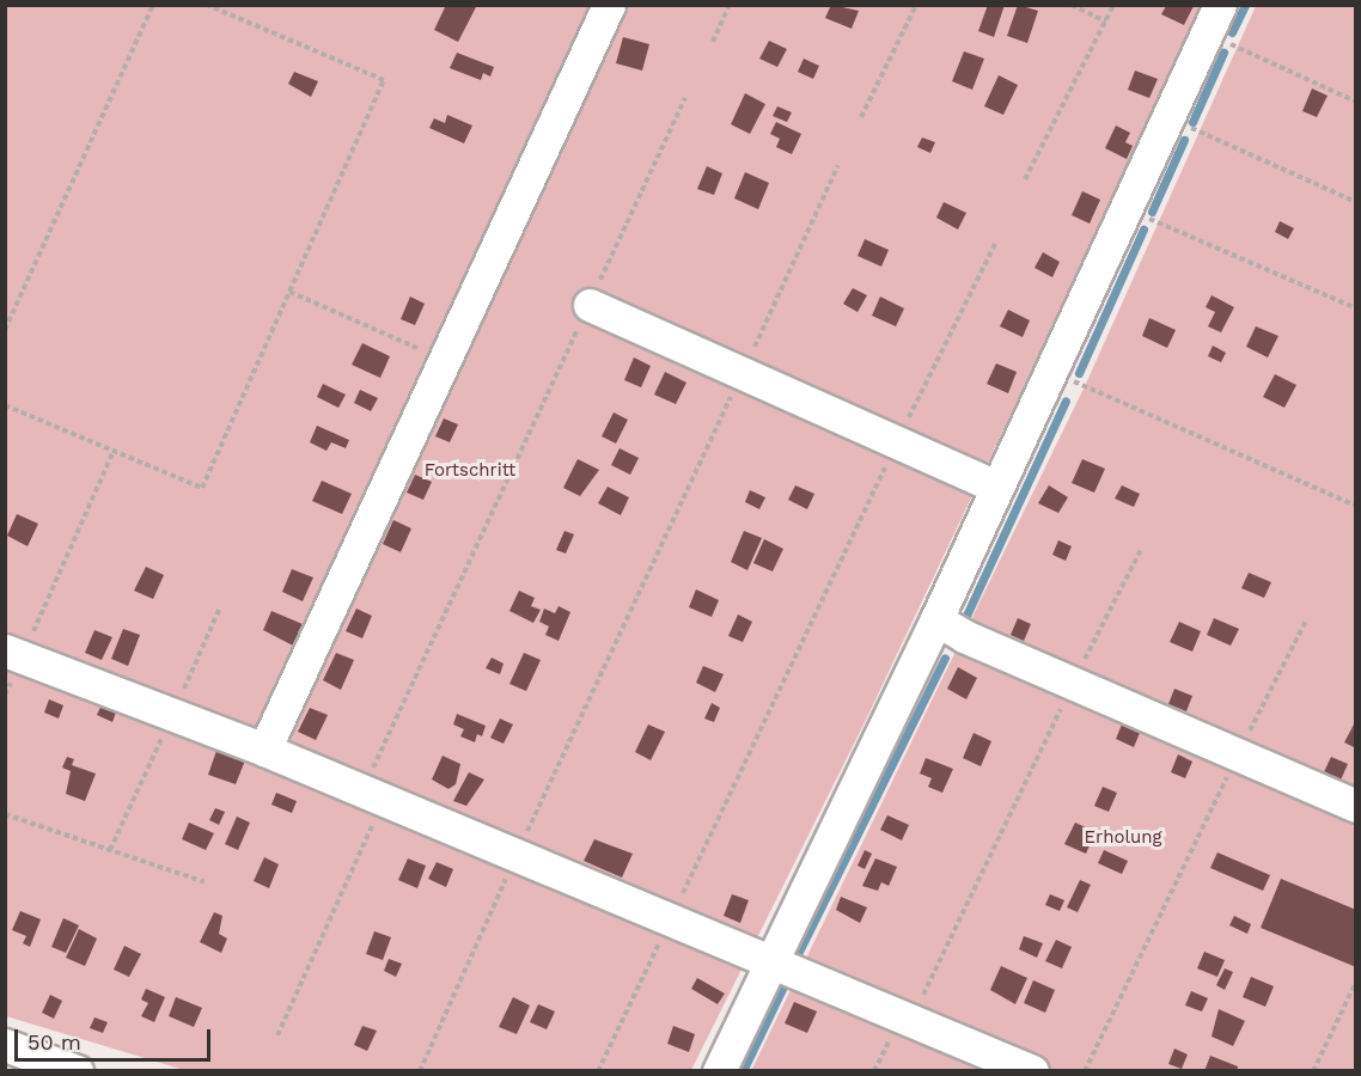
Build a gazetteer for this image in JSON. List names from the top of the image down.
{
  "parks": ["Fortschritt", "Erholung"],
  "scale_bar": "50 m"
}
